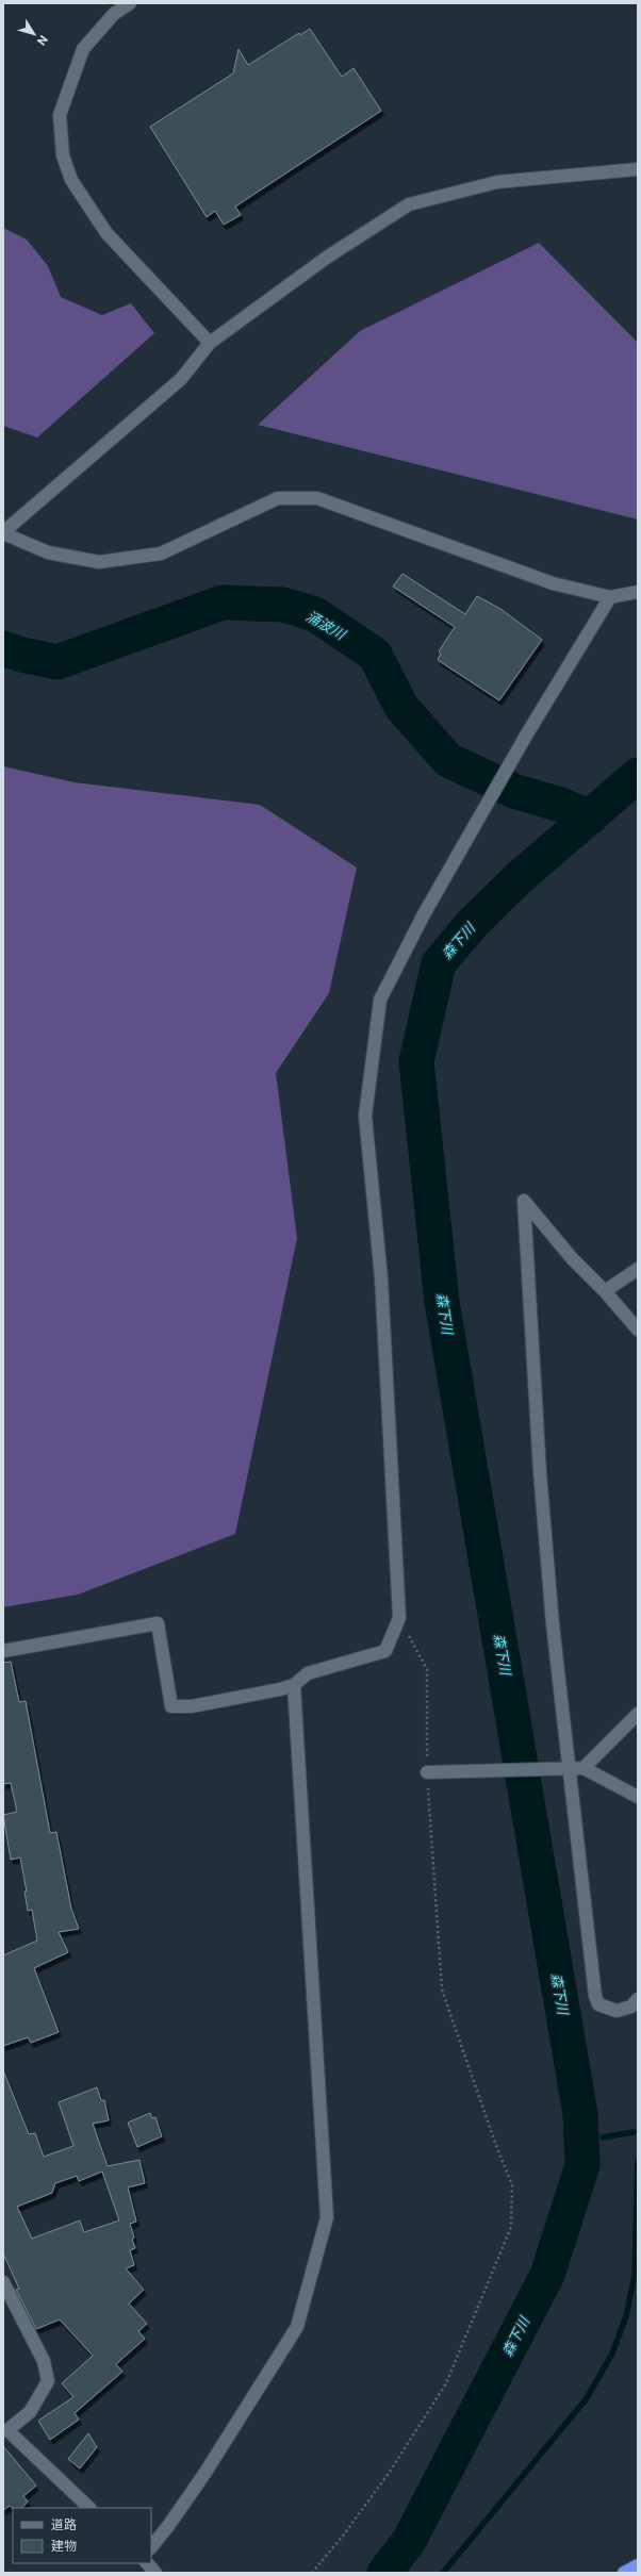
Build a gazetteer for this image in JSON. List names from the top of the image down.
{
  "water": ["涌波川", "森下川"],
  "legend": ["道路", "建物"],
  "north": "bottom right"
}
